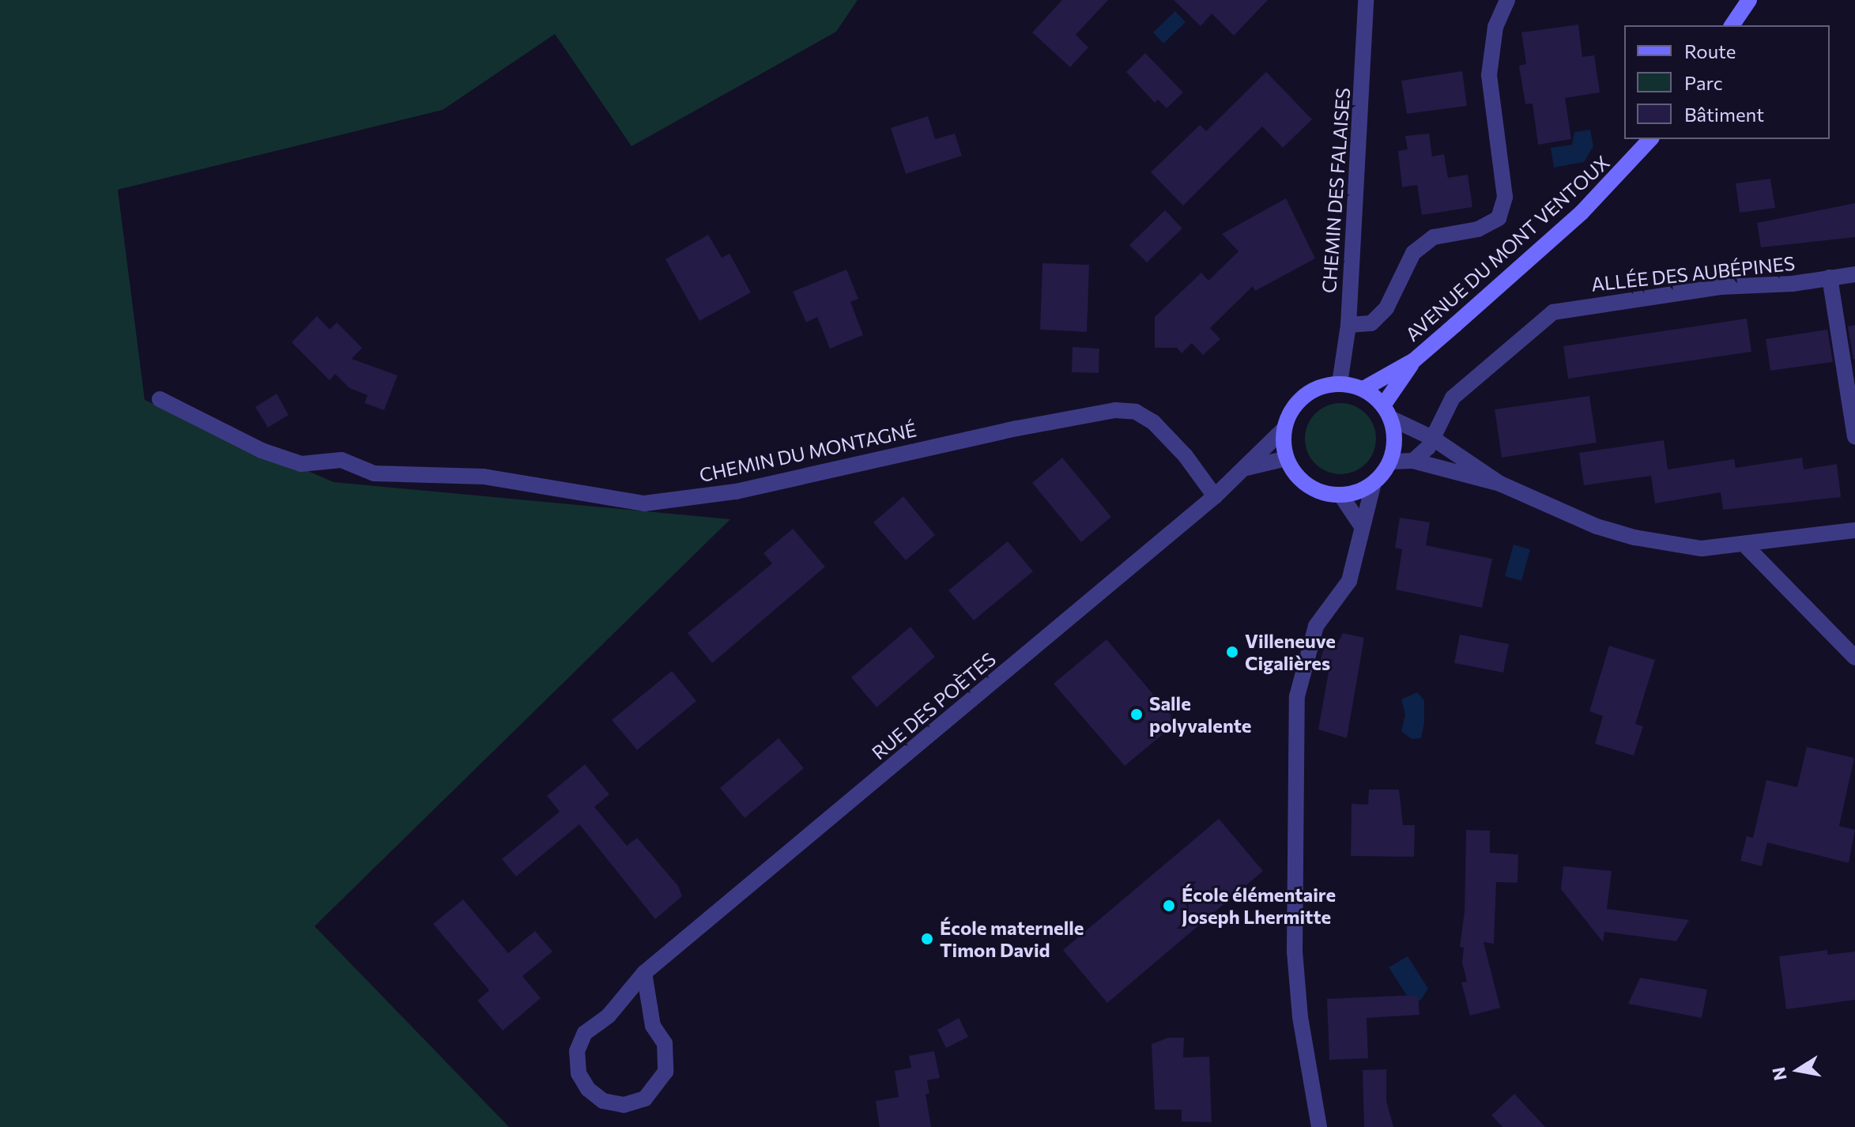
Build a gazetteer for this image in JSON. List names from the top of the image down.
{
  "streets": {
    "street": [
      "CHEMIN DES FALAISES",
      "AVENUE DU MONT VENTOUX",
      "ALLÉE DES AUBÉPINES",
      "CHEMIN DU MONTAGNÉ",
      "RUE DES POÈTES"
    ]
  },
  "crossings": [
    ["CHEMIN DES FALAISES", "AVENUE DU MONT VENTOUX"],
    ["CHEMIN DES FALAISES", "RUE DES POÈTES"],
    ["AVENUE DU MONT VENTOUX", "RUE DES POÈTES"],
    ["CHEMIN DU MONTAGNÉ", "RUE DES POÈTES"]
  ],
  "places": [
    "Villeneuve Cigalières",
    "Salle polyvalente",
    "École élémentaire Joseph Lhermitte",
    "École maternelle Timon David"
  ],
  "legend": ["Route", "Parc", "Bâtiment"],
  "north": "left"
}
